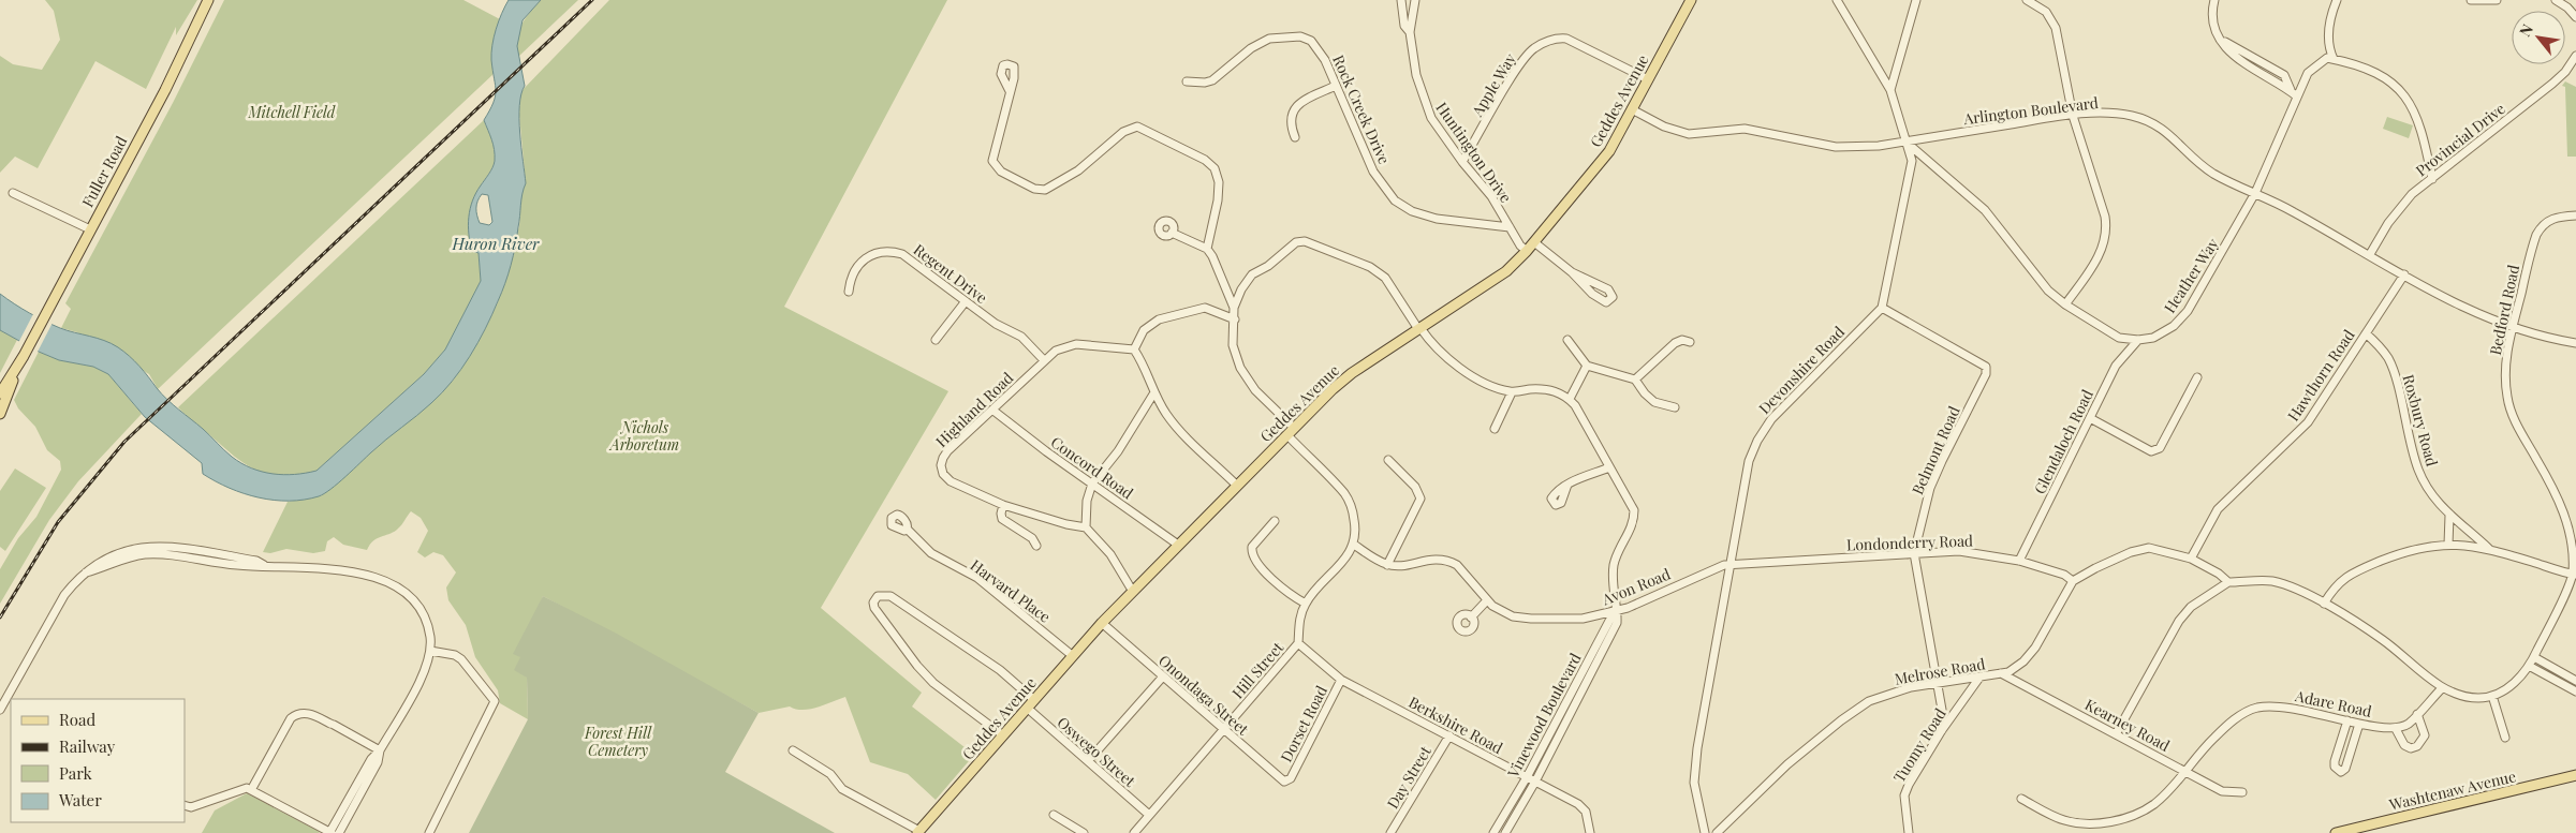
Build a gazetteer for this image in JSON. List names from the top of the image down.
{
  "streets": {
    "main road": ["Geddes Avenue", "Fuller Road", "Washtenaw Avenue"],
    "street": [
      "Apple Way",
      "Rock Creek Drive",
      "Arlington Boulevard",
      "Provincial Drive",
      "Huntington Drive",
      "Regent Drive",
      "Heather Way",
      "Bedford Road",
      "Devonshire Road",
      "Hawthorn Road",
      "Highland Road",
      "Roxbury Road",
      "Glendaloch Road",
      "Belmont Road",
      "Concord Road",
      "Londonderry Road",
      "Avon Road",
      "Harvard Place",
      "Hill Street",
      "Melrose Road",
      "Onondaga Street",
      "Adare Road",
      "Vinewood Boulevard",
      "Dorset Road",
      "Berkshire Road",
      "Kearney Road",
      "Tuomy Road",
      "Oswego Street",
      "Day Street"
    ]
  },
  "crossings": [
    ["Apple Way", "Geddes Avenue"],
    ["Apple Way", "Huntington Drive"],
    ["Geddes Avenue", "Arlington Boulevard"],
    ["Geddes Avenue", "Huntington Drive"],
    ["Geddes Avenue", "Concord Road"],
    ["Geddes Avenue", "Harvard Place"],
    ["Geddes Avenue", "Onondaga Street"],
    ["Geddes Avenue", "Oswego Street"],
    ["Rock Creek Drive", "Huntington Drive"],
    ["Arlington Boulevard", "Provincial Drive"],
    ["Arlington Boulevard", "Heather Way"],
    ["Arlington Boulevard", "Bedford Road"],
    ["Arlington Boulevard", "Hawthorn Road"],
    ["Regent Drive", "Highland Road"],
    ["Heather Way", "Glendaloch Road"],
    ["Devonshire Road", "Belmont Road"],
    ["Devonshire Road", "Londonderry Road"],
    ["Devonshire Road", "Avon Road"],
    ["Hawthorn Road", "Roxbury Road"],
    ["Highland Road", "Concord Road"],
    ["Glendaloch Road", "Londonderry Road"],
    ["Belmont Road", "Londonderry Road"],
    ["Belmont Road", "Melrose Road"],
    ["Belmont Road", "Tuomy Road"],
    ["Londonderry Road", "Avon Road"],
    ["Londonderry Road", "Melrose Road"],
    ["Avon Road", "Vinewood Boulevard"],
    ["Hill Street", "Onondaga Street"],
    ["Hill Street", "Berkshire Road"],
    ["Hill Street", "Oswego Street"],
    ["Melrose Road", "Kearney Road"],
    ["Melrose Road", "Tuomy Road"],
    ["Onondaga Street", "Dorset Road"],
    ["Adare Road", "Kearney Road"],
    ["Vinewood Boulevard", "Berkshire Road"],
    ["Dorset Road", "Berkshire Road"],
    ["Berkshire Road", "Day Street"]
  ],
  "water": ["Huron River"],
  "parks": ["Mitchell Field", "Nichols Arboretum", "Forest Hill Cemetery"],
  "legend": [
    "Road",
    "Railway",
    "Park",
    "Water"
  ],
  "north": "top left"
}
